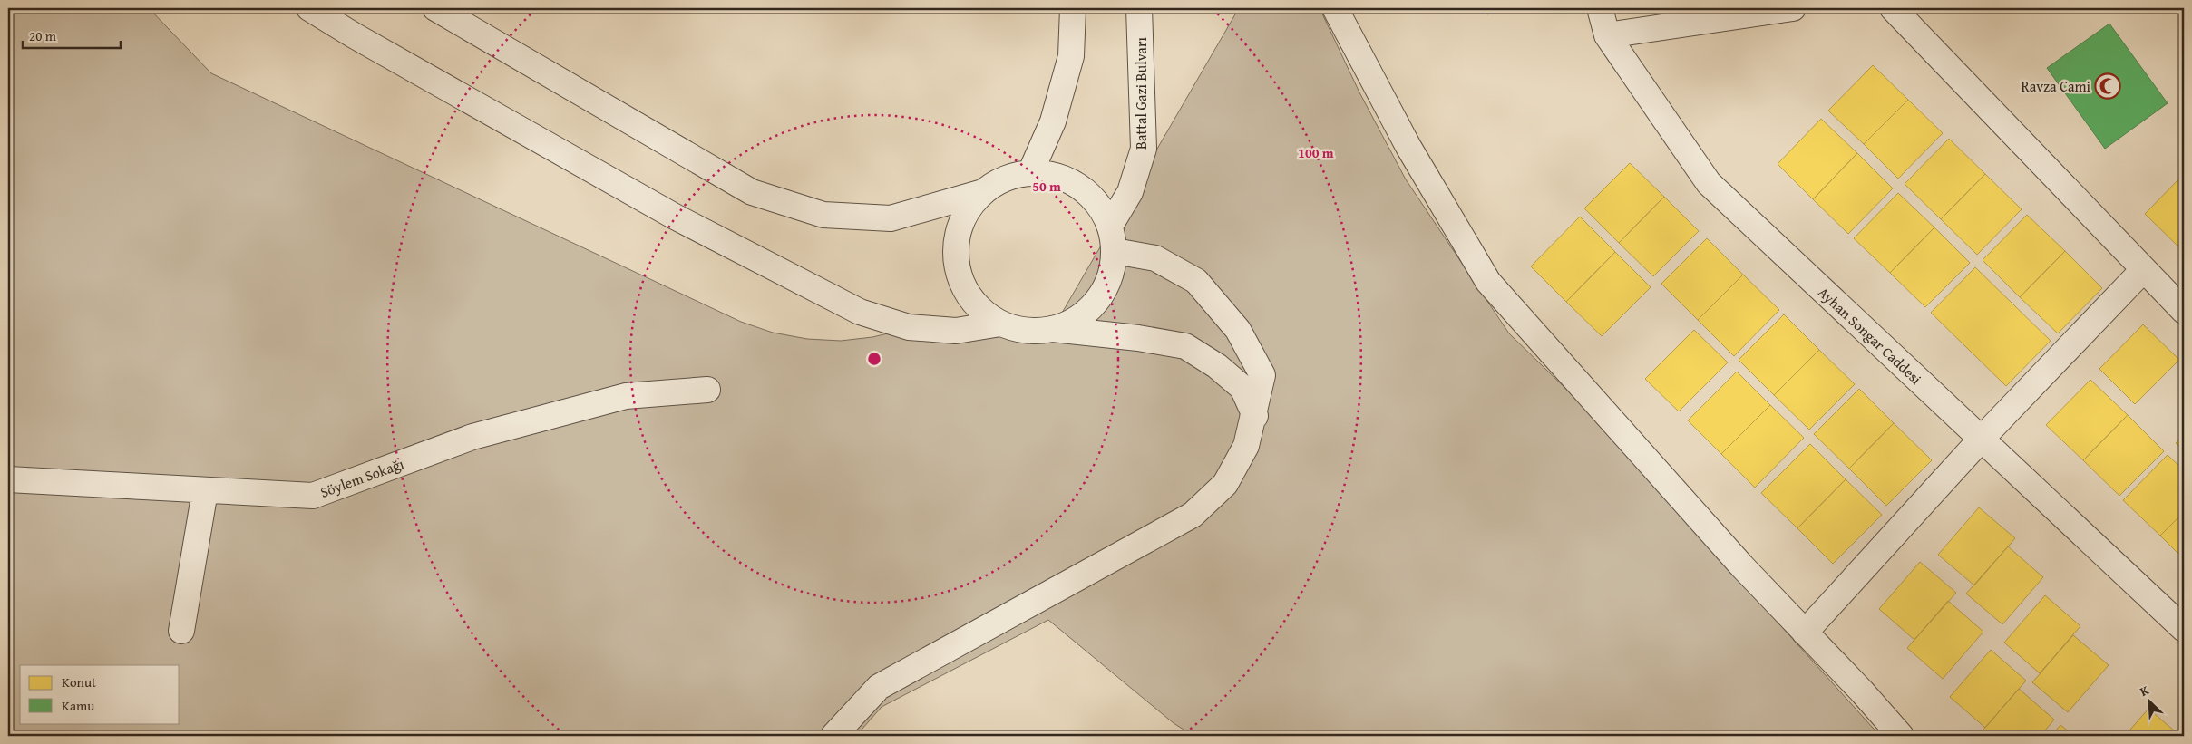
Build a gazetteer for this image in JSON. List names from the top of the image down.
{
  "streets": {
    "street": ["Battal Gazi Bulvarı", "Ayhan Songar Caddesi", "Söylem Sokağı"]
  },
  "places": {
    "mosque": ["Ravza Cami"]
  },
  "legend": ["Konut", "Kamu"],
  "scale_bar": "20 m",
  "north": "top left",
  "rings": ["100 m", "50 m"]
}
